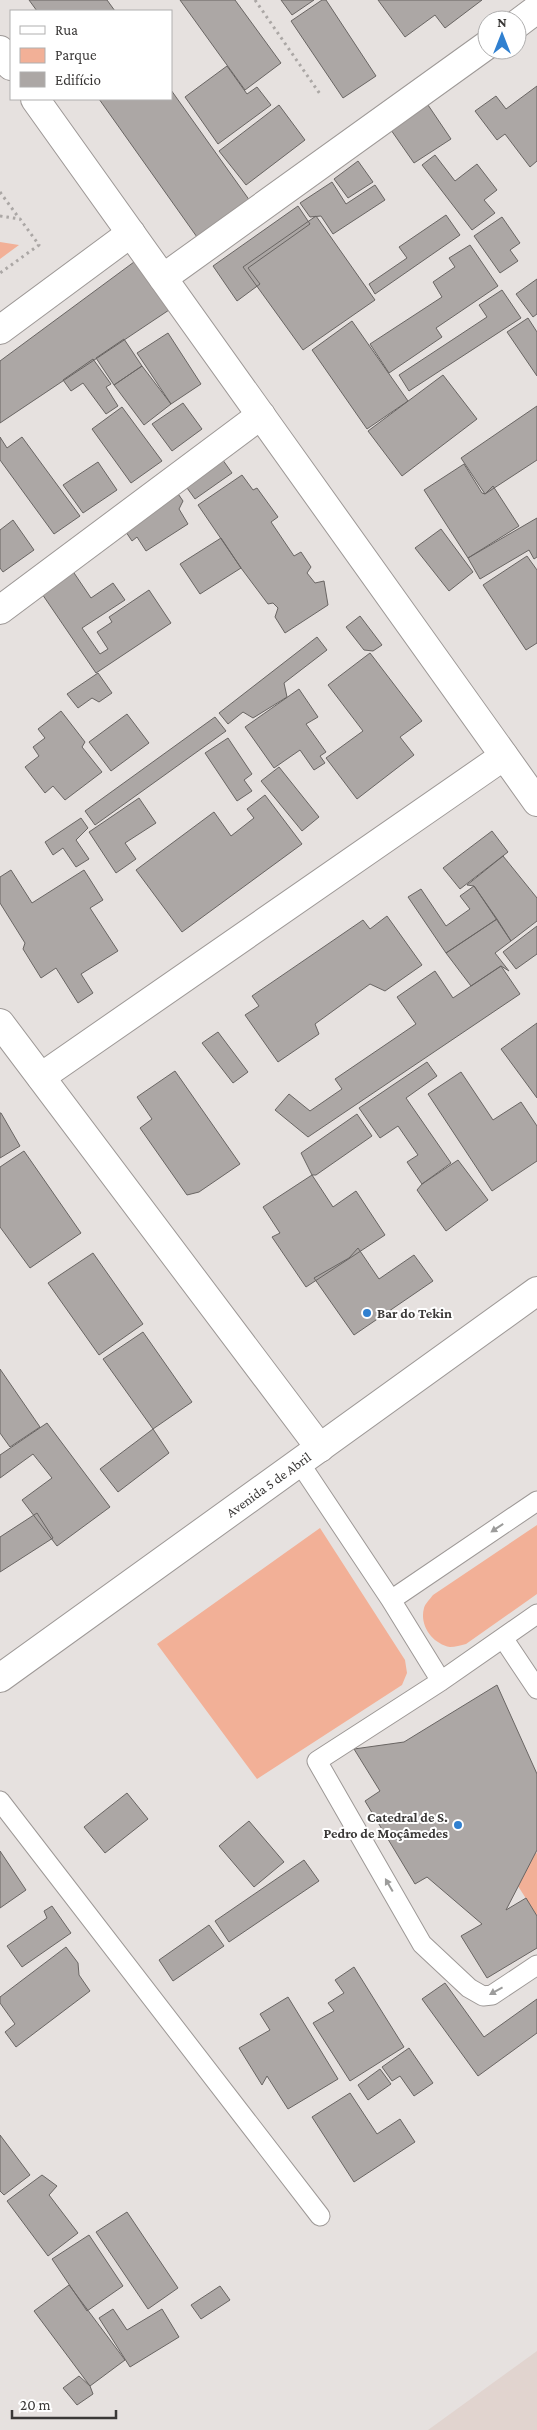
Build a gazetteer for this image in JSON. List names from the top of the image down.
{
  "streets": {
    "street": ["Avenida 5 de Abril"]
  },
  "places": ["Bar do Tekin", "Catedral de S. Pedro de Moçâmedes"],
  "legend": ["Rua", "Parque", "Edifício"],
  "scale_bar": "20 m",
  "north": "top"
}
